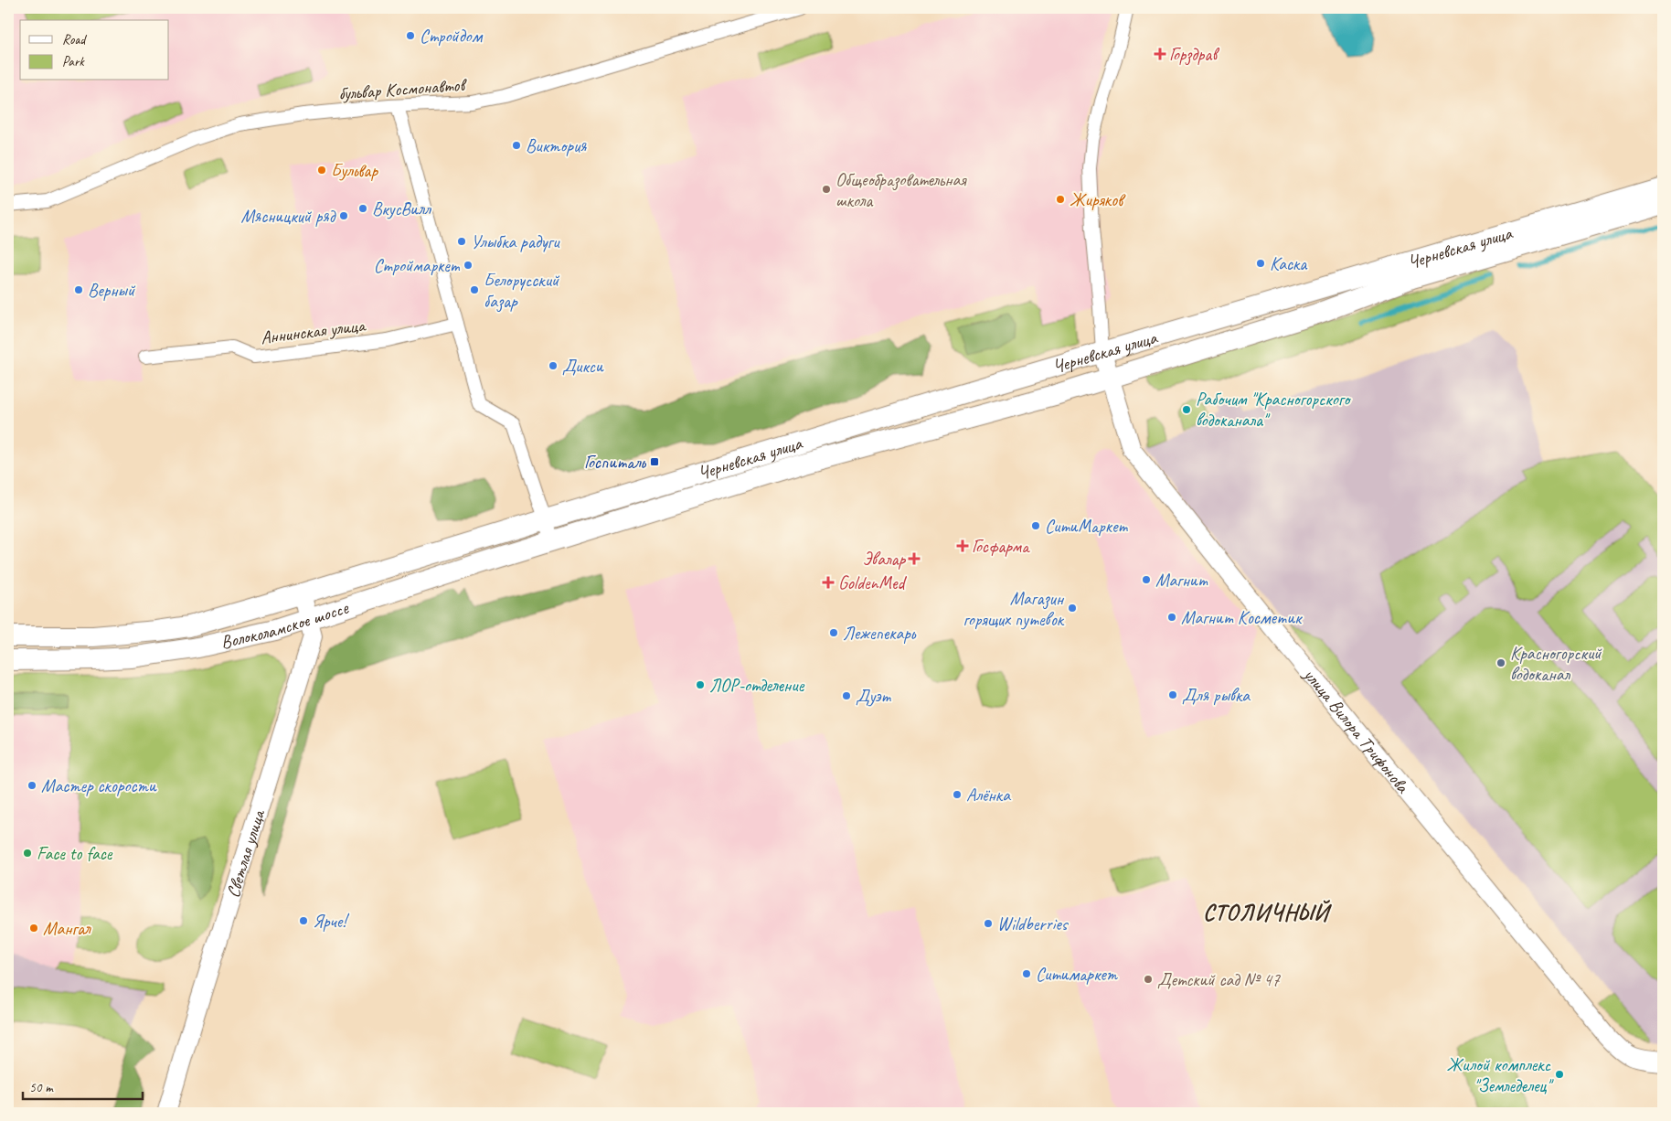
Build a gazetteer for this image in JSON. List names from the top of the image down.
{
  "streets": {
    "main road": ["Черневская улица", "Волоколамское шоссе"],
    "street": [
      "бульвар Космонавтов",
      "Аннинская улица",
      "улица Вилора Трифонова",
      "Светлая улица"
    ]
  },
  "crossings": [
    ["Черневская улица", "Волоколамское шоссе"],
    ["Черневская улица", "улица Вилора Трифонова"],
    ["Волоколамское шоссе", "Светлая улица"]
  ],
  "districts": ["СТОЛИЧНЫЙ"],
  "places": {
    "other": [
      "Стройдом",
      "Виктория",
      "Бульвар",
      "Общеобразовательная школа",
      "Жиряков",
      "ВкусВилл",
      "Мясницкий ряд",
      "Улыбка радуги",
      "Каска",
      "Строймаркет",
      "Верный",
      "Белорусский базар",
      "Дикси",
      "Рабочим \"Красногорского водоканала\"",
      "СитиМаркет",
      "Магнит",
      "Магазин горящих путевок",
      "Магнит Косметик",
      "Лежепекарь",
      "Красногорский водоканал",
      "ЛОР-отделение",
      "Для рывка",
      "Дуэт",
      "Мастер скорости",
      "Алёнка",
      "Face to face",
      "Ярче!",
      "Wildberries",
      "Мангал",
      "Ситимаркет",
      "Детский сад № 47",
      "Жилой комплекс \"Земледелец\""
    ],
    "health": [
      "Горздрав",
      "Госфарма",
      "Эвалар",
      "GoldenMed"
    ],
    "transit": ["Госпиталь"]
  },
  "legend": ["Road", "Park"],
  "scale_bar": "50 m"
}
